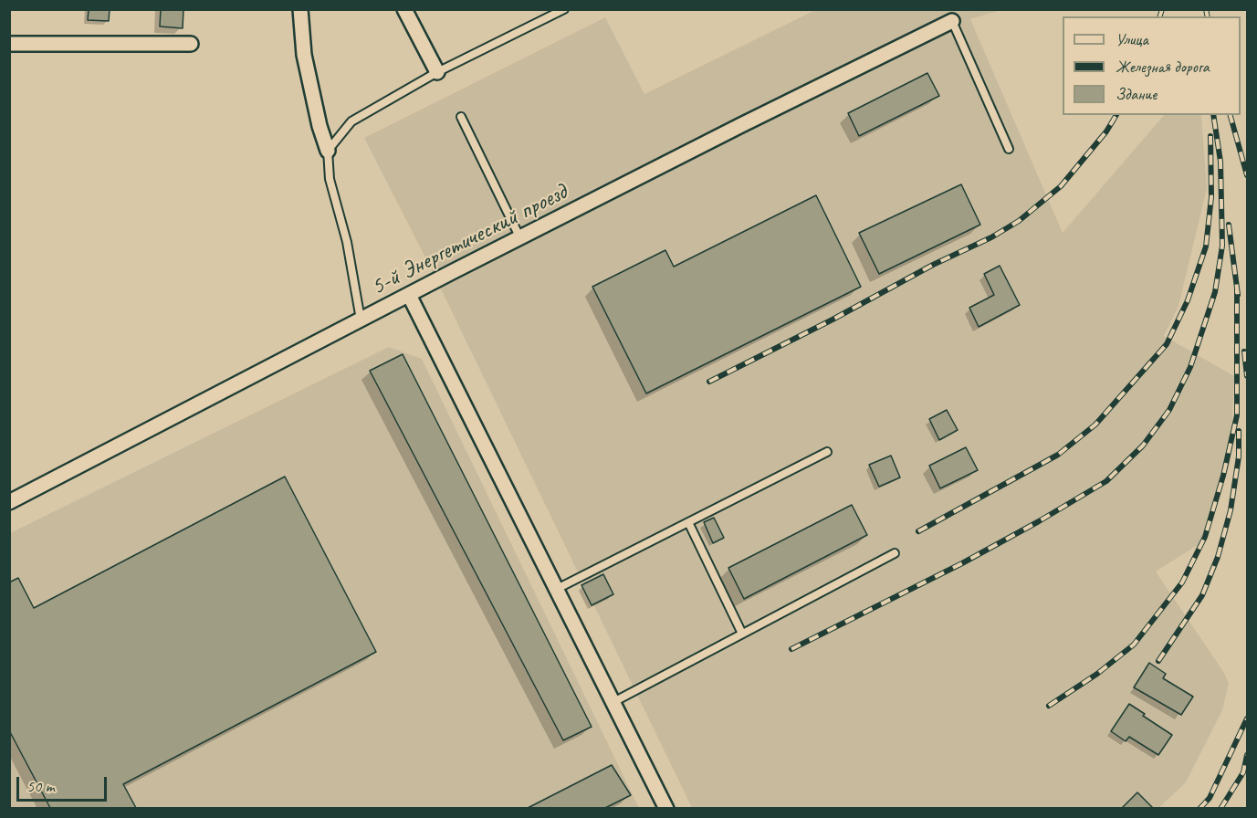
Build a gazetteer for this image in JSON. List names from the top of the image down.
{
  "streets": {
    "street": ["5-й Энергетический проезд"]
  },
  "legend": ["Улица", "Железная дорога", "Здание"],
  "scale_bar": "50 m"
}
